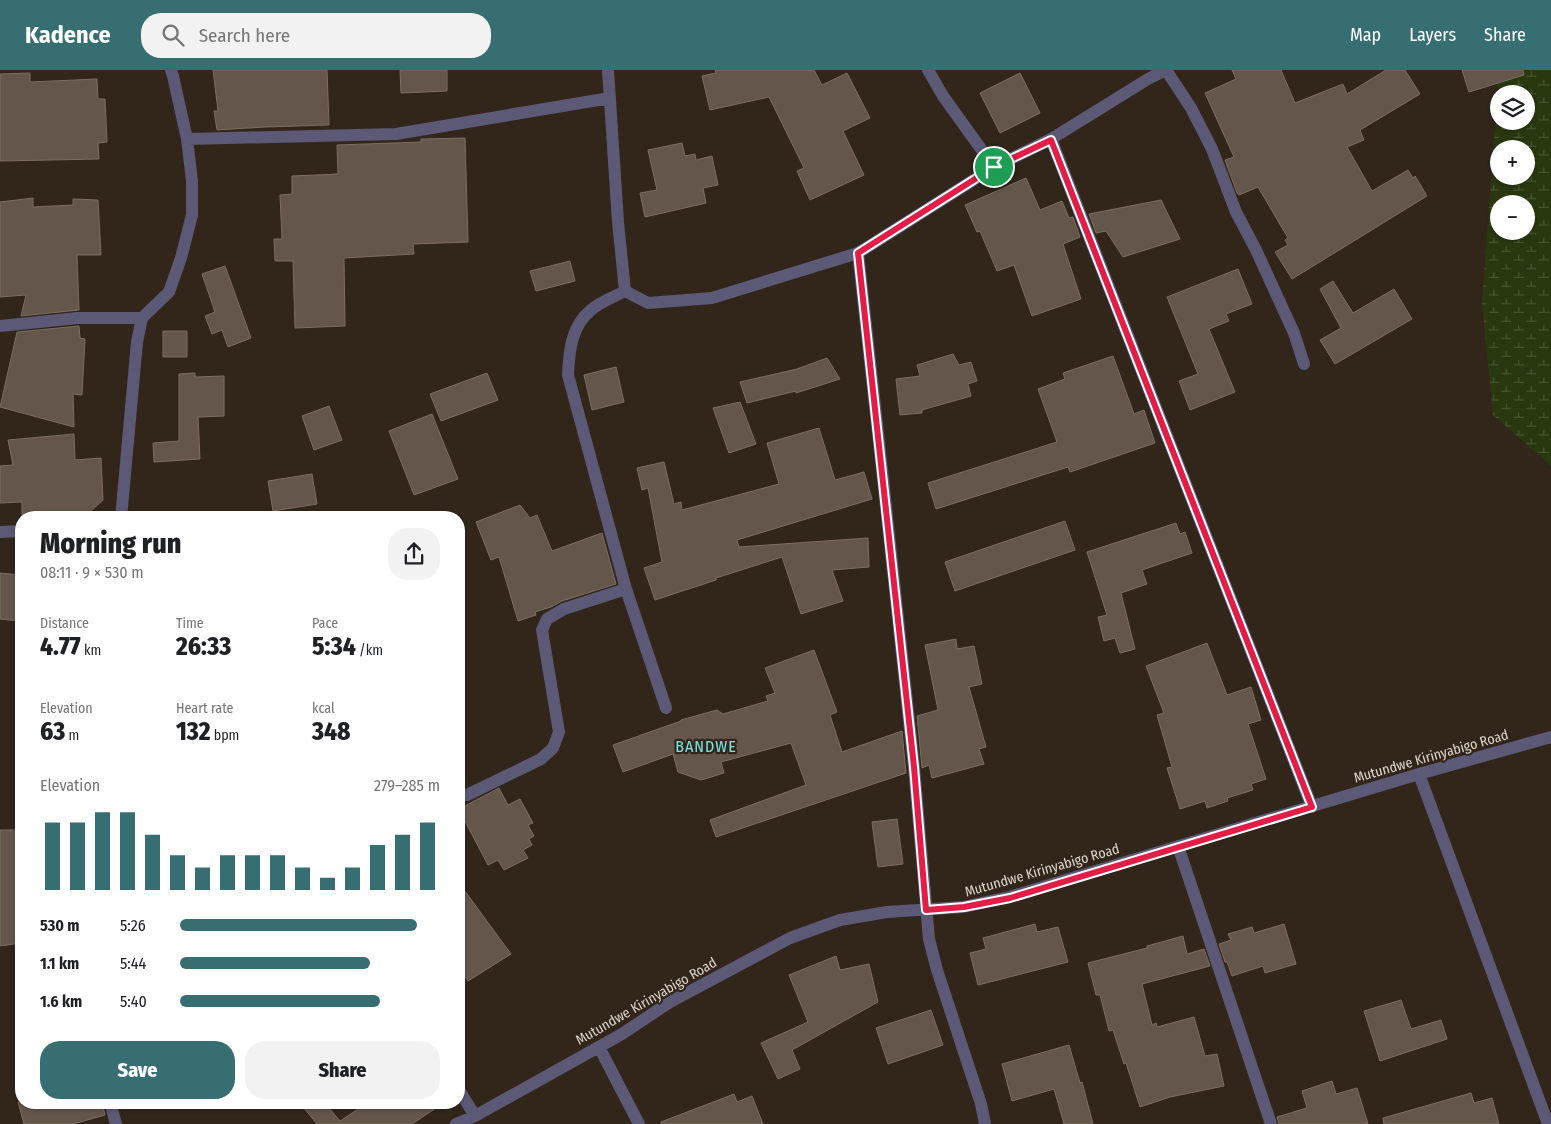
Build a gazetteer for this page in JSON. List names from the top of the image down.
{
  "streets": {
    "street": ["Mutundwe Kirinyabigo Road"]
  },
  "districts": ["BANDWE"],
  "page": {
    "header": "Kadence",
    "search": "Search here",
    "nav": ["Map", "Layers", "Share"],
    "map_buttons": ["+", "−"],
    "heading": ["Morning run", "08:11 · 9 × 530 m"],
    "stats": [
      ["Distance", "4.77 km"],
      ["Time", "26:33"],
      ["Pace", "5:34 /km"],
      ["Elevation", "63 m"],
      ["Heart rate", "132 bpm"],
      ["kcal", "348"]
    ],
    "chart": ["Elevation", "279–285 m"],
    "list": [
      {
        "name": "530 m",
        "note": "5:26"
      },
      {
        "name": "1.1 km",
        "note": "5:44"
      },
      {
        "name": "1.6 km",
        "note": "5:40"
      }
    ],
    "buttons": ["Save", "Share"]
  }
}
